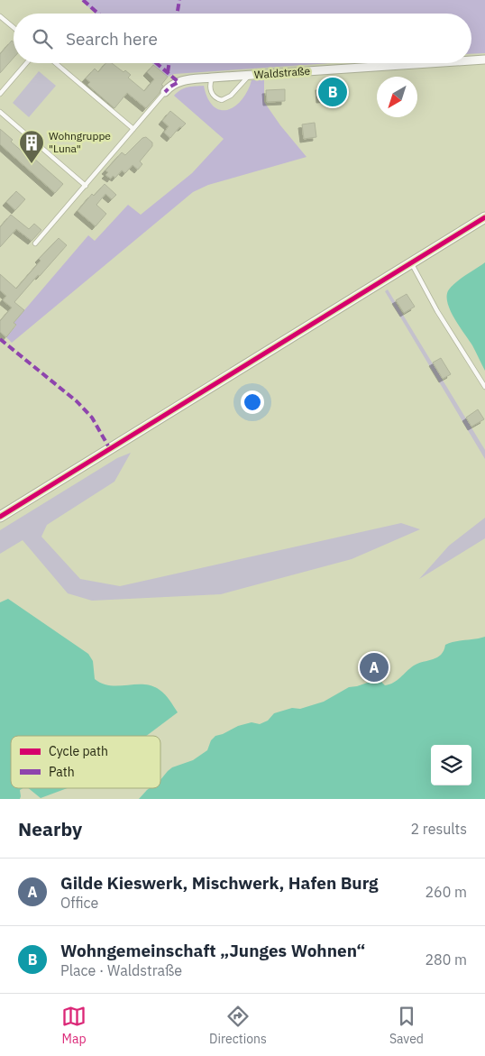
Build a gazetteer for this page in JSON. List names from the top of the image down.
{
  "streets": {
    "street": ["Waldstraße"]
  },
  "places": {
    "building": ["Wohngruppe \"Luna\""]
  },
  "legend": ["Cycle path", "Path"],
  "north": "bottom left",
  "page": {
    "search": "Search here",
    "pins": ["B", "A"],
    "heading": ["Nearby", "2 results"],
    "list": [
      {
        "mark": "A",
        "name": "Gilde Kieswerk, Mischwerk, Hafen Burg",
        "note": "Office",
        "value": "260 m"
      },
      {
        "mark": "B",
        "name": "Wohngemeinschaft „Junges Wohnen“",
        "note": "Place · Waldstraße",
        "value": "280 m"
      }
    ],
    "nav": ["Map", "Directions", "Saved"]
  }
}
